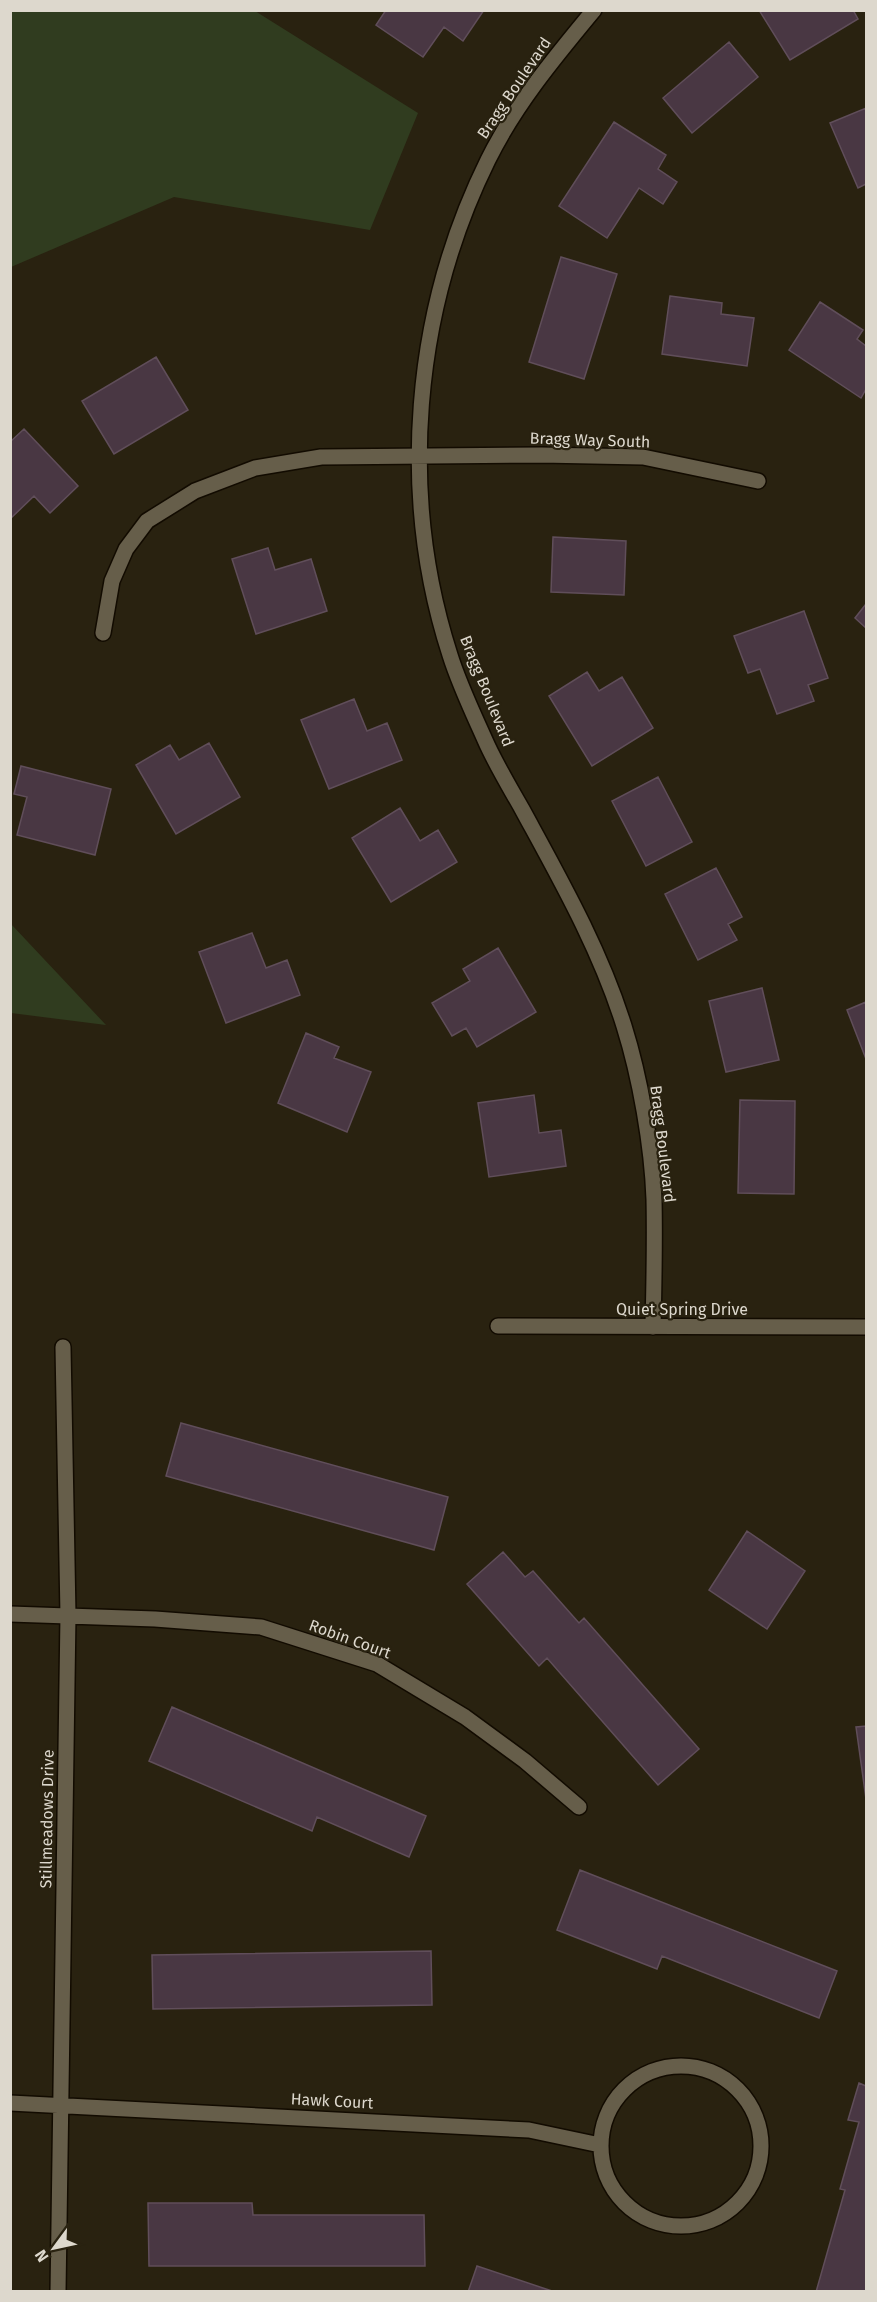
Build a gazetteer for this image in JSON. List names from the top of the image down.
{
  "streets": {
    "street": [
      "Bragg Boulevard",
      "Bragg Way South",
      "Quiet Spring Drive",
      "Robin Court",
      "Stillmeadows Drive",
      "Hawk Court"
    ]
  },
  "crossings": [
    ["Bragg Boulevard", "Bragg Way South"],
    ["Bragg Boulevard", "Quiet Spring Drive"],
    ["Robin Court", "Stillmeadows Drive"],
    ["Stillmeadows Drive", "Hawk Court"]
  ],
  "north": "bottom left"
}
